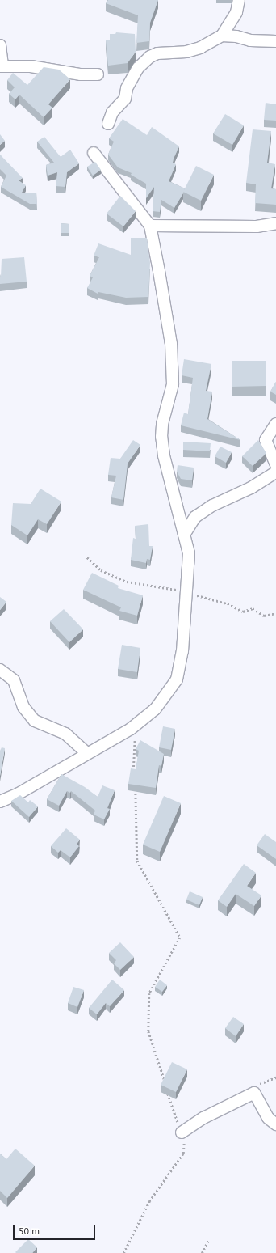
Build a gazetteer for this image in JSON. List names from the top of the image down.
{
  "scale_bar": "50 m"
}
